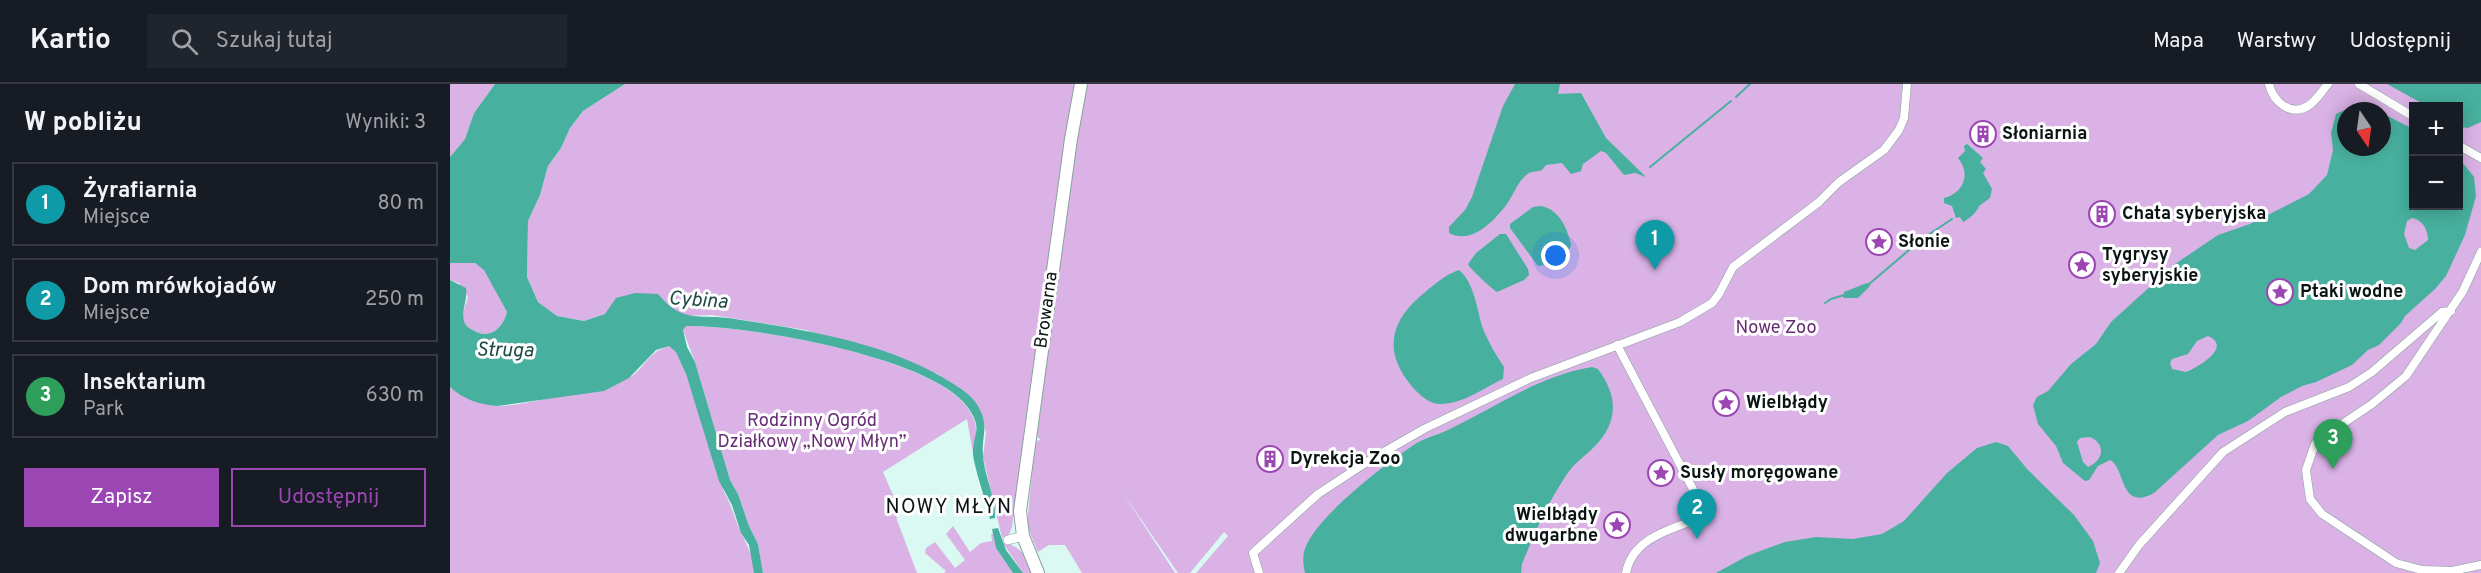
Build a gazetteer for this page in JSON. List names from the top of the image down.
{
  "streets": {
    "street": ["Browarna"]
  },
  "districts": ["NOWY MŁYN"],
  "water": ["Cybina", "Struga"],
  "parks": ["Nowe Zoo", "Rodzinny Ogród Działkowy „Nowy Młyn”"],
  "places": {
    "building": ["Słoniarnia", "Chata syberyjska", "Dyrekcja Zoo"],
    "place": [
      "Słonie",
      "Tygrysy syberyjskie",
      "Ptaki wodne",
      "Wielbłądy",
      "Susły moręgowane",
      "Wielbłądy dwugarbne"
    ]
  },
  "north": "bottom",
  "page": {
    "header": "Kartio",
    "search": "Szukaj tutaj",
    "nav": ["Mapa", "Warstwy", "Udostępnij"],
    "heading": ["W pobliżu", "Wyniki: 3"],
    "map_buttons": ["+", "−"],
    "list": [
      {
        "mark": "1",
        "name": "Żyrafiarnia",
        "note": "Miejsce",
        "value": "80 m"
      },
      {
        "mark": "2",
        "name": "Dom mrówkojadów",
        "note": "Miejsce",
        "value": "250 m"
      },
      {
        "mark": "3",
        "name": "Insektarium",
        "note": "Park",
        "value": "630 m"
      }
    ],
    "pins": ["1", "3", "2"],
    "buttons": ["Zapisz", "Udostępnij"]
  }
}
